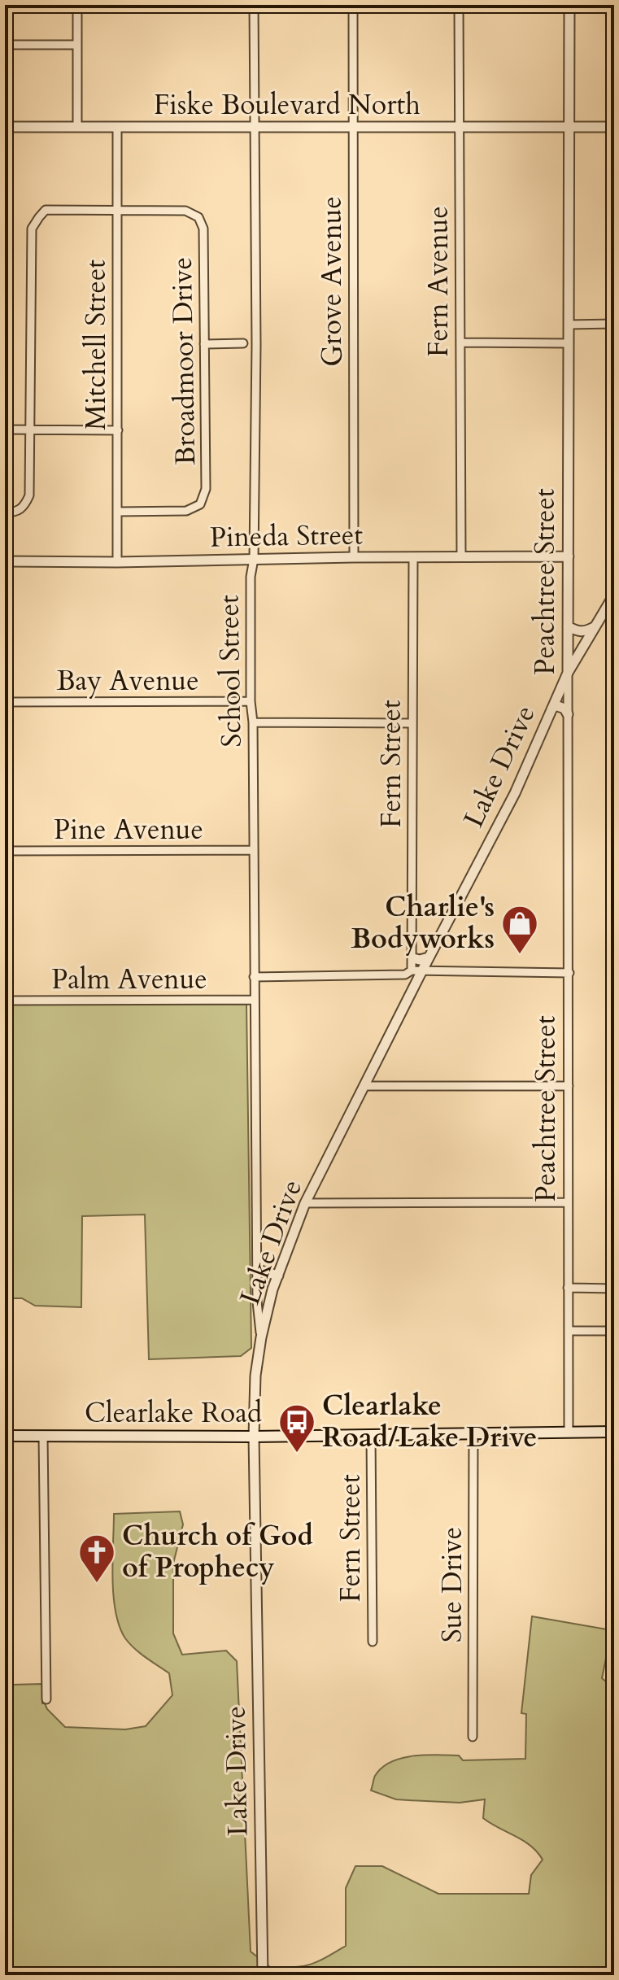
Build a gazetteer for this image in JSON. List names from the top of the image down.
{
  "streets": {
    "main road": ["Clearlake Road"],
    "street": [
      "Fiske Boulevard North",
      "Grove Avenue",
      "Fern Avenue",
      "Mitchell Street",
      "Broadmoor Drive",
      "Pineda Street",
      "Peachtree Street",
      "School Street",
      "Bay Avenue",
      "Fern Street",
      "Lake Drive",
      "Pine Avenue",
      "Palm Avenue",
      "Sue Drive"
    ]
  },
  "crossings": [
    ["Fiske Boulevard North", "Grove Avenue"],
    ["Fiske Boulevard North", "Fern Avenue"],
    ["Fiske Boulevard North", "Mitchell Street"],
    ["Fiske Boulevard North", "Peachtree Street"],
    ["Fiske Boulevard North", "School Street"],
    ["Grove Avenue", "Pineda Street"],
    ["Fern Avenue", "Pineda Street"],
    ["Mitchell Street", "Broadmoor Drive"],
    ["Mitchell Street", "Pineda Street"],
    ["Pineda Street", "Peachtree Street"],
    ["Pineda Street", "School Street"],
    ["Pineda Street", "Fern Street"],
    ["Peachtree Street", "Lake Drive"],
    ["Peachtree Street", "Clearlake Road"],
    ["School Street", "Bay Avenue"],
    ["School Street", "Lake Drive"],
    ["School Street", "Pine Avenue"],
    ["School Street", "Palm Avenue"],
    ["Fern Street", "Lake Drive"],
    ["Fern Street", "Clearlake Road"],
    ["Lake Drive", "Clearlake Road"],
    ["Clearlake Road", "Sue Drive"]
  ],
  "places": {
    "shop": ["Charlie's Bodyworks"],
    "bus stop": ["Clearlake Road/Lake Drive"],
    "church": ["Church of God of Prophecy"]
  }
}
